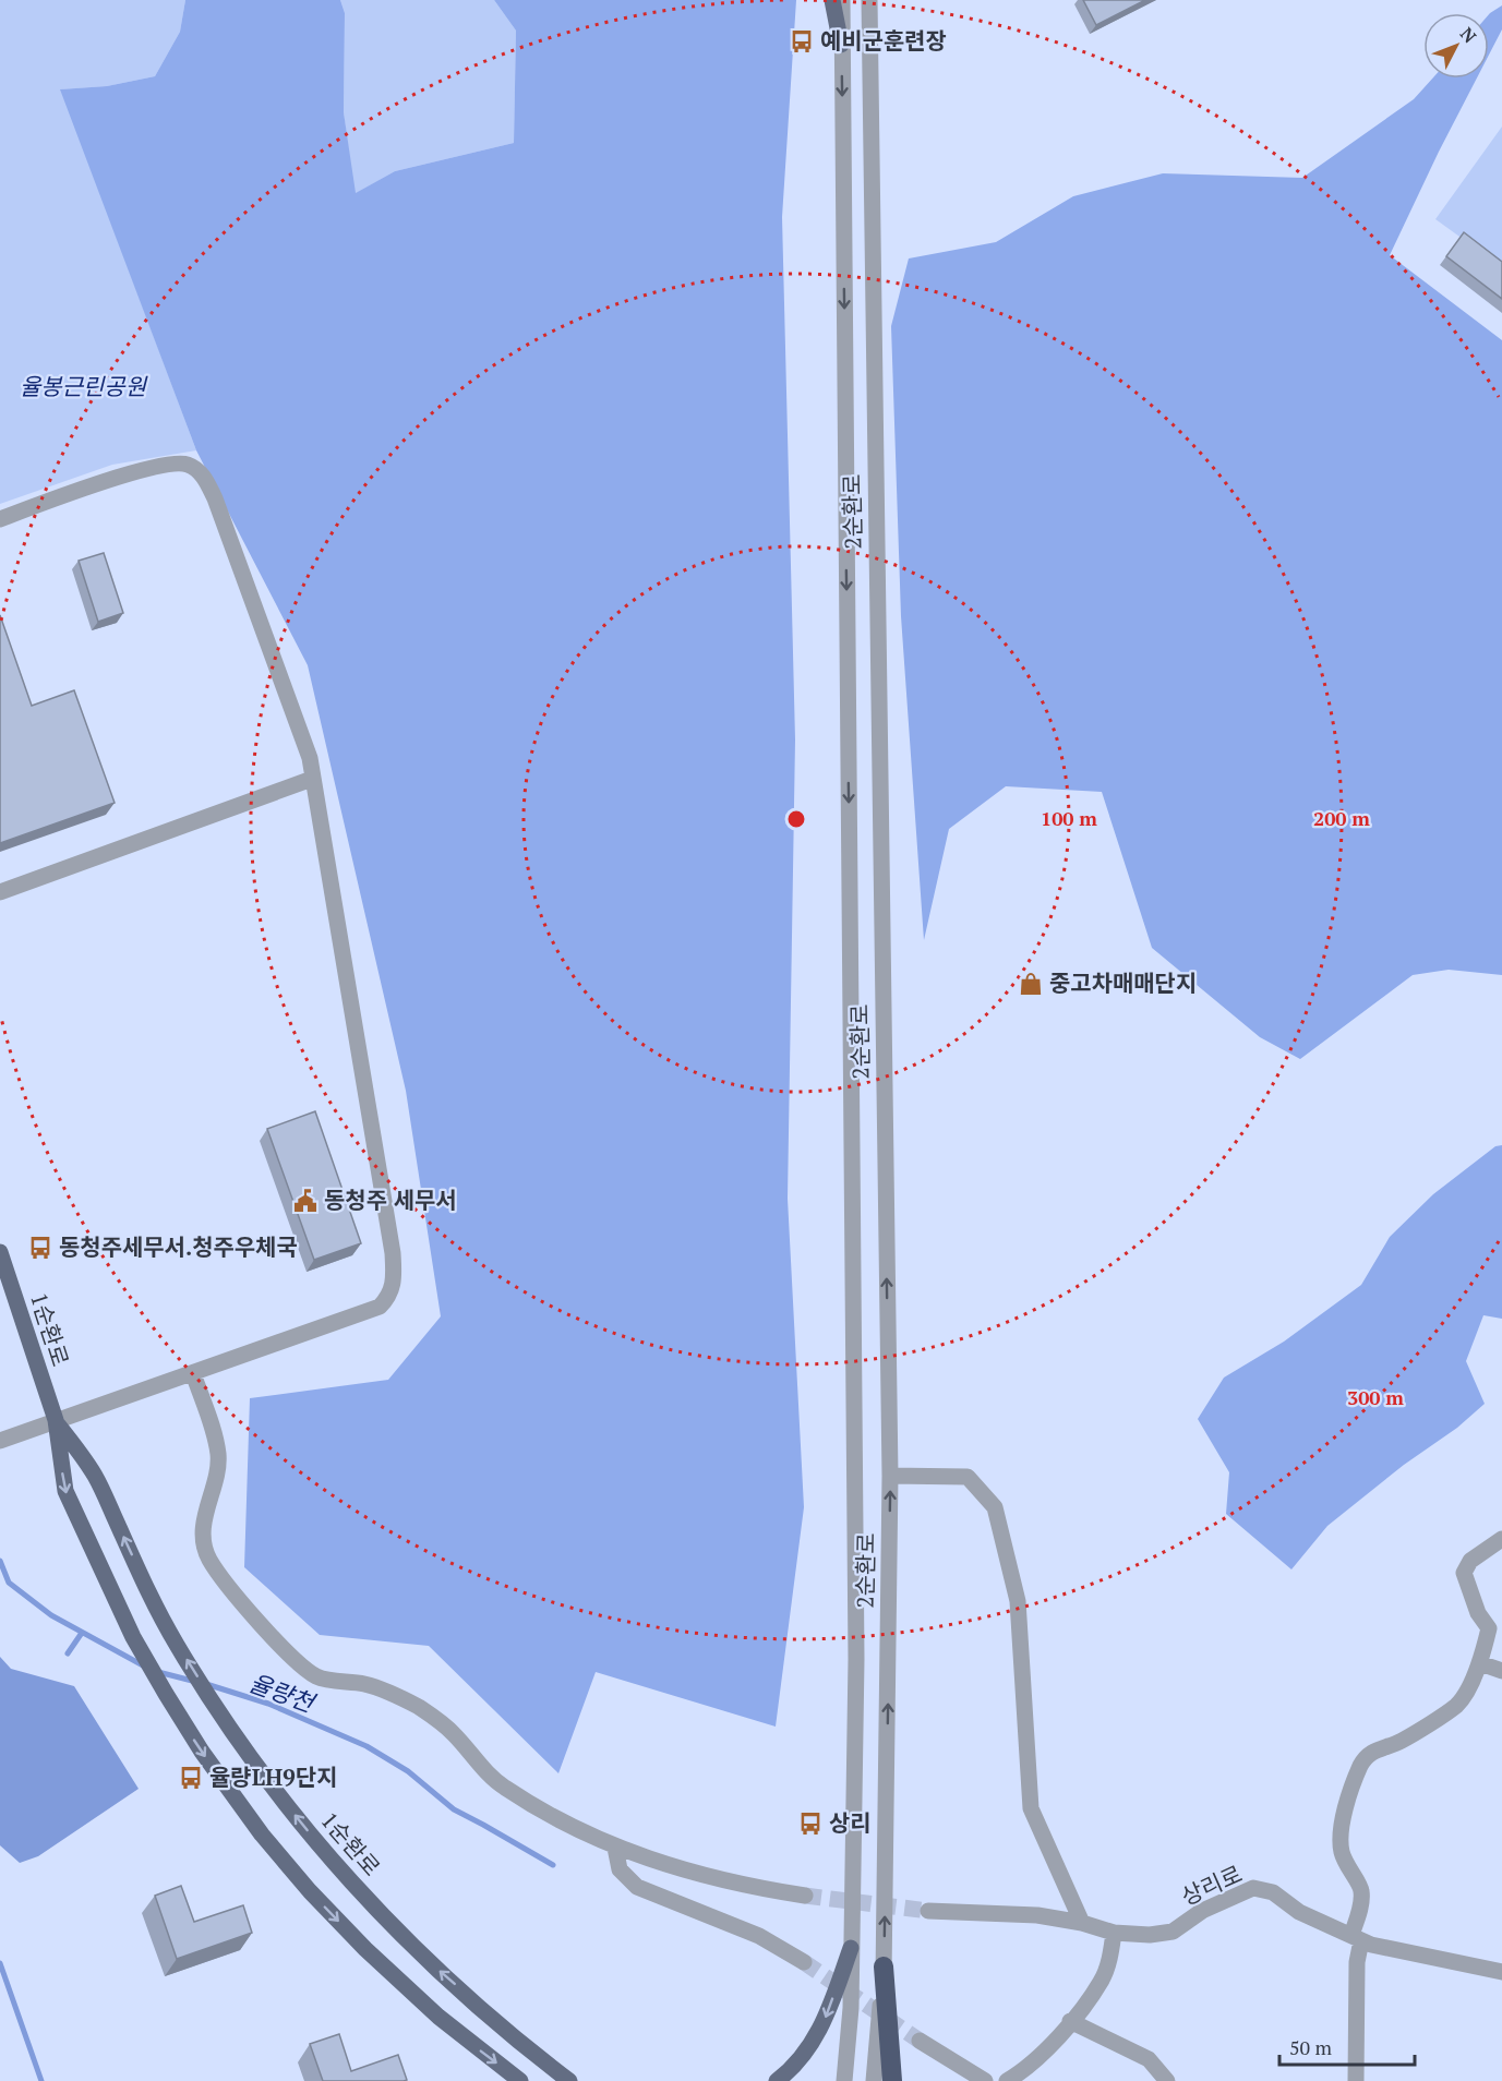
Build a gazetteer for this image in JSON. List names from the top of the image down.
{
  "streets": {
    "main road": ["1순환로"],
    "street": ["2순환로", "상리로"]
  },
  "water": ["율량천"],
  "parks": ["율봉근린공원"],
  "places": {
    "bus stop": [
      "예비군훈련장",
      "동청주세무서.청주우체국",
      "율량LH9단지",
      "상리"
    ],
    "shop": ["중고차매매단지"],
    "public building": ["동청주 세무서"]
  },
  "scale_bar": "50 m",
  "north": "top right",
  "rings": ["100 m", "200 m", "300 m"]
}
